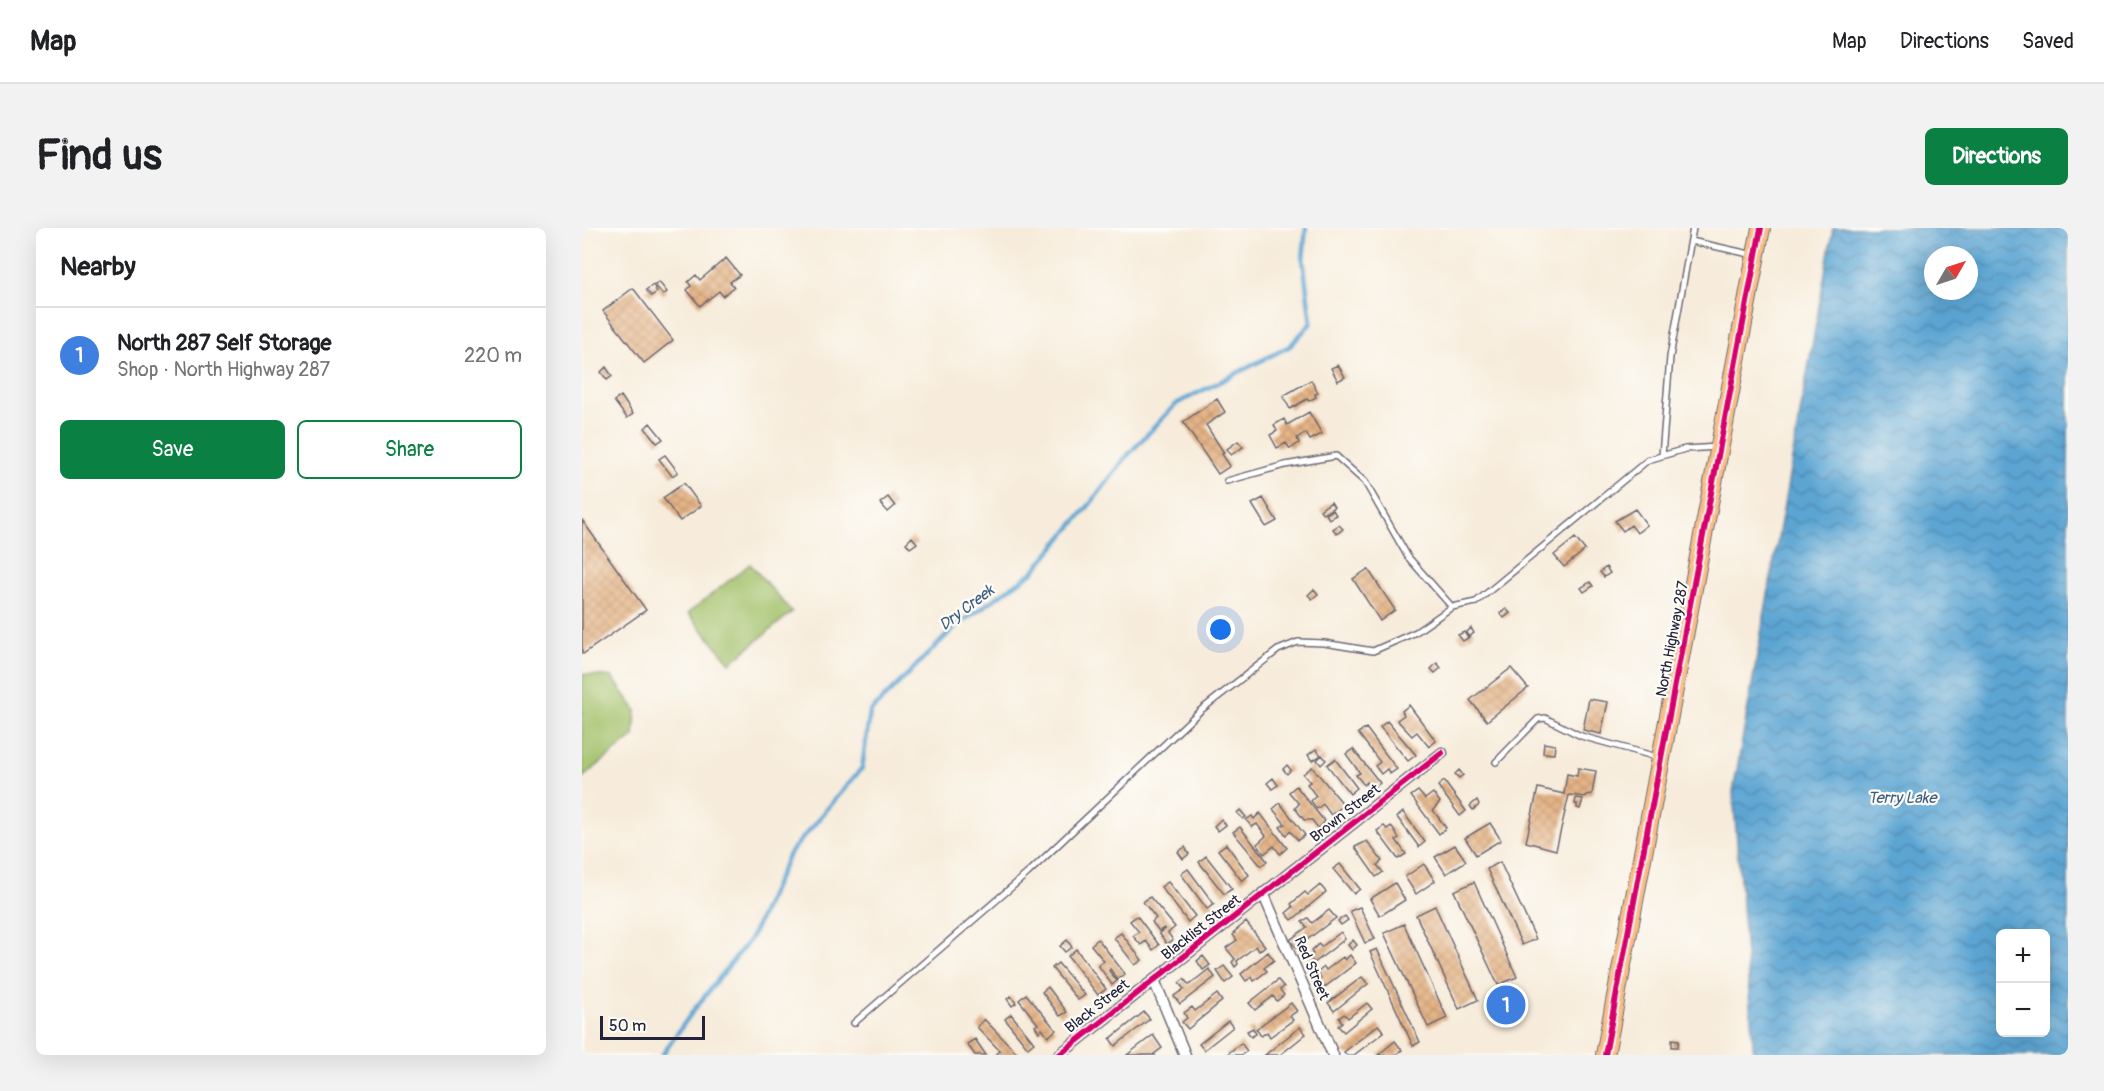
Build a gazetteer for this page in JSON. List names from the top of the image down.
{
  "streets": {
    "highway": ["North Highway 287"],
    "street": [
      "Brown Street",
      "Blacklist Street",
      "Red Street",
      "Black Street"
    ]
  },
  "crossings": [
    ["Brown Street", "Blacklist Street"],
    ["Brown Street", "Red Street"],
    ["Blacklist Street", "Red Street"],
    ["Blacklist Street", "Black Street"]
  ],
  "water": ["Dry Creek", "Terry Lake"],
  "scale_bar": "50 m",
  "north": "top right",
  "page": {
    "header": "Map",
    "nav": ["Map", "Directions", "Saved"],
    "buttons": [
      "Directions",
      ["Save", "Share"]
    ],
    "title": "Find us",
    "heading": "Nearby",
    "list": [
      {
        "mark": "1",
        "name": "North 287 Self Storage",
        "note": "Shop · North Highway 287",
        "value": "220 m"
      }
    ],
    "map_buttons": ["+", "−"],
    "pins": "1",
    "scale": "50 m"
  }
}
